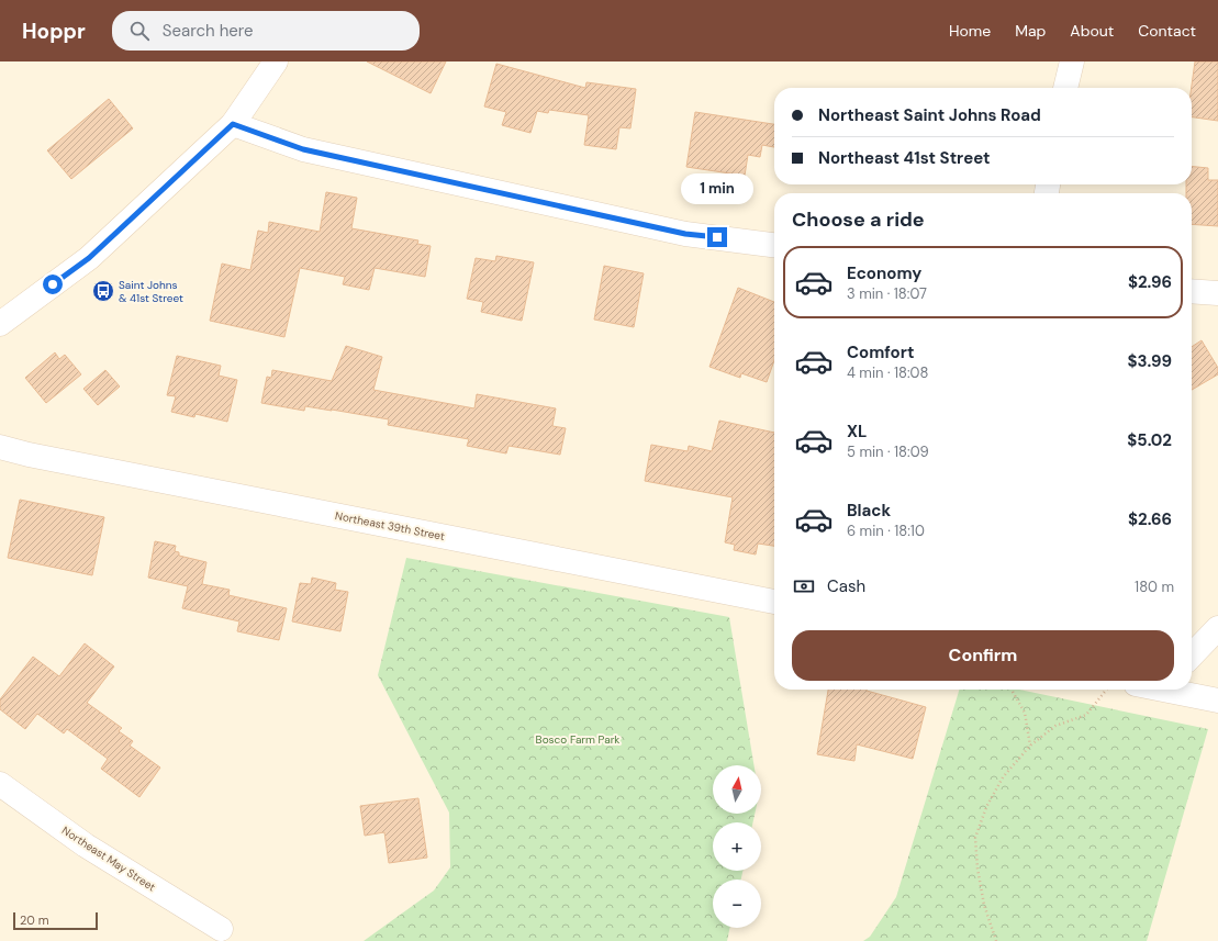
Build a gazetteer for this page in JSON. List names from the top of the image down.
{
  "streets": {
    "street": ["Northeast 39th Street", "Northeast May Street"]
  },
  "parks": ["Bosco Farm Park"],
  "places": {
    "bus stop": ["Saint Johns & 41st Street"]
  },
  "scale_bar": "20 m",
  "north": "top",
  "page": {
    "header": "Hoppr",
    "search": "Search here",
    "nav": [
      "Home",
      "Map",
      "About",
      "Contact"
    ],
    "banner": ["Northeast Saint Johns Road", "Northeast 41st Street"],
    "bubble": "1 min",
    "heading": "Choose a ride",
    "list": [
      {
        "name": "Economy",
        "note": "3 min · 18:07",
        "value": "$2.96"
      },
      {
        "name": "Comfort",
        "note": "4 min · 18:08",
        "value": "$3.99"
      },
      {
        "name": "XL",
        "note": "5 min · 18:09",
        "value": "$5.02"
      },
      {
        "name": "Black",
        "note": "6 min · 18:10",
        "value": "$2.66"
      }
    ],
    "pay": ["Cash", "180 m"],
    "buttons": "Confirm",
    "map_buttons": ["+", "−"],
    "scale": "20 m"
  }
}
